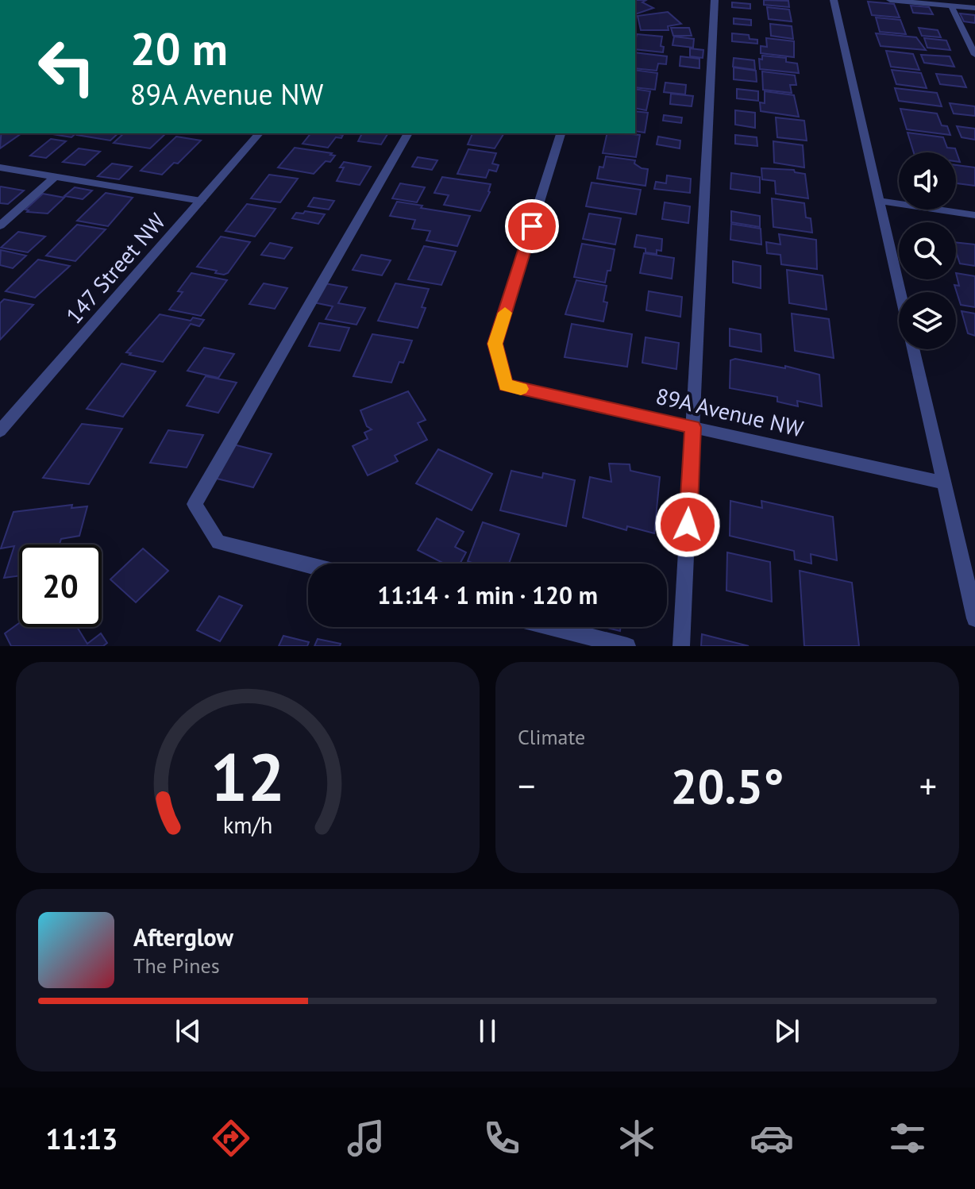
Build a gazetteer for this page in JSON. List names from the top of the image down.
{
  "streets": {
    "street": ["147 Street NW", "89A Avenue NW"]
  },
  "page": {
    "turn": ["20 m", "89A Avenue NW"],
    "limit": "20",
    "trip": "11:14 · 1 min · 120 m",
    "tile": "Climate",
    "heat": ["−", "20.5°", "+"],
    "song": ["Afterglow", "The Pines"],
    "tabs": "11:13",
    "gauge": ["12", "km/h"]
  }
}
